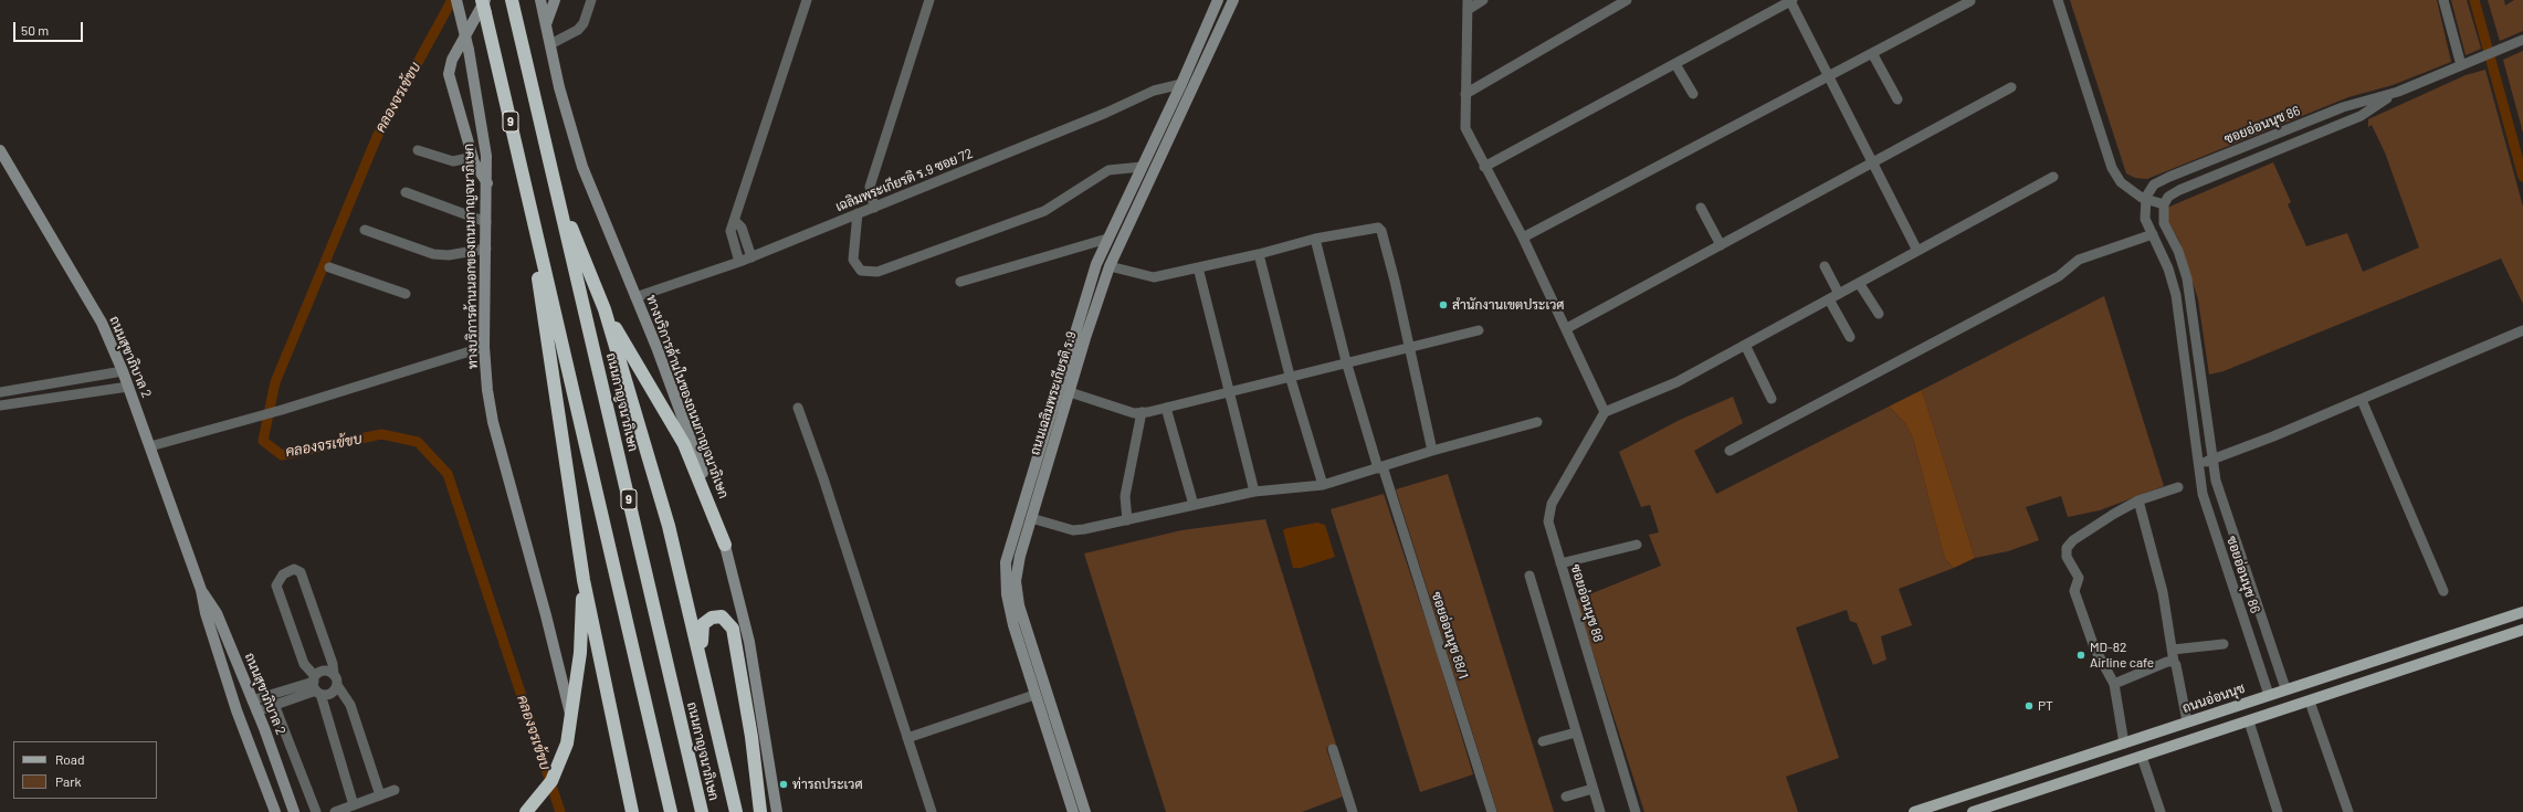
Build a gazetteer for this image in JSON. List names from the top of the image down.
{
  "streets": {
    "highway": ["9", "ถนนกาญจนาภิเษก"],
    "main road": [
      "ทางบริการด้านนอกของถนนกาญจนาภิเษก",
      "ถนนสุขาภิบาล 2",
      "ถนนเฉลิมพระเกียรติ ร.9",
      "ทางบริการด้านในของถนนกาญจนาภิเษก",
      "ถนนอ่อนนุช"
    ],
    "street": [
      "ซอยอ่อนนุช 86",
      "เฉลิมพระเกียรติ ร.9 ซอย 72",
      "ซอยอ่อนนุช 88",
      "ซอยอ่อนนุช 88/1"
    ]
  },
  "crossings": [
    ["ซอยอ่อนนุช 86", "ถนนอ่อนนุช"],
    ["เฉลิมพระเกียรติ ร.9 ซอย 72", "ถนนเฉลิมพระเกียรติ ร.9"],
    ["เฉลิมพระเกียรติ ร.9 ซอย 72", "ทางบริการด้านในของถนนกาญจนาภิเษก"]
  ],
  "water": ["คลองจรเข้ขบ"],
  "places": [
    "สำนักงานเขตประเวศ",
    "MD-82 Airline cafe",
    "PT",
    "ท่ารถประเวศ"
  ],
  "legend": ["Road", "Park"],
  "scale_bar": "50 m"
}
